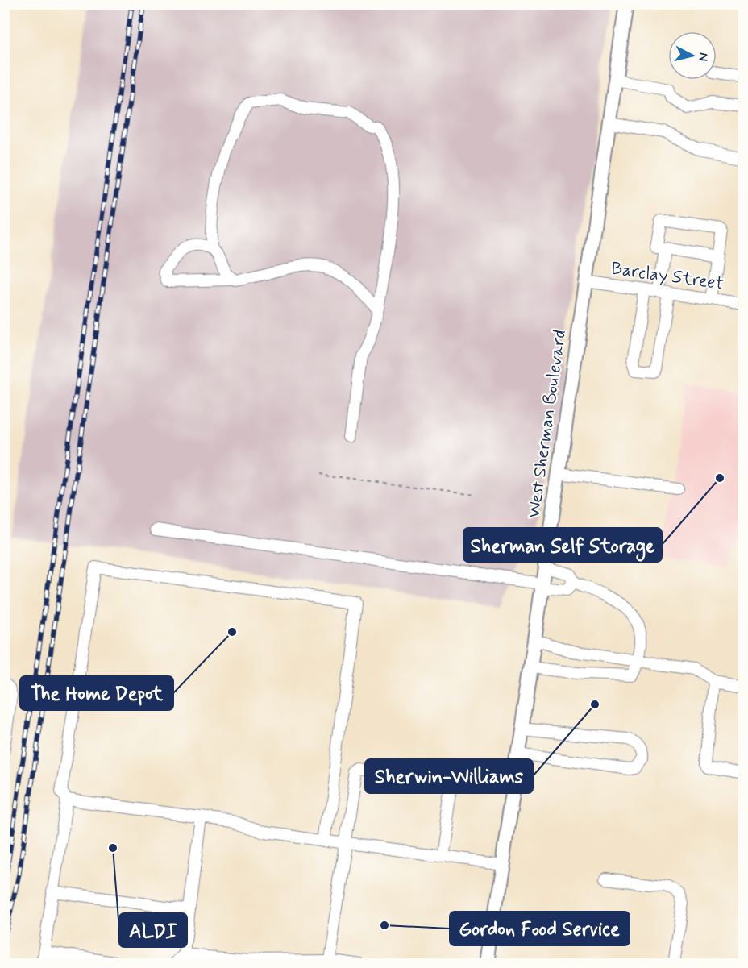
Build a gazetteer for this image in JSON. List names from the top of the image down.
{
  "streets": {
    "main road": ["West Sherman Boulevard"],
    "street": ["Barclay Street"]
  },
  "crossings": [
    ["Barclay Street", "West Sherman Boulevard"]
  ],
  "places": [
    "Sherman Self Storage",
    "The Home Depot",
    "Sherwin-Williams",
    "ALDI",
    "Gordon Food Service"
  ],
  "north": "right"
}
